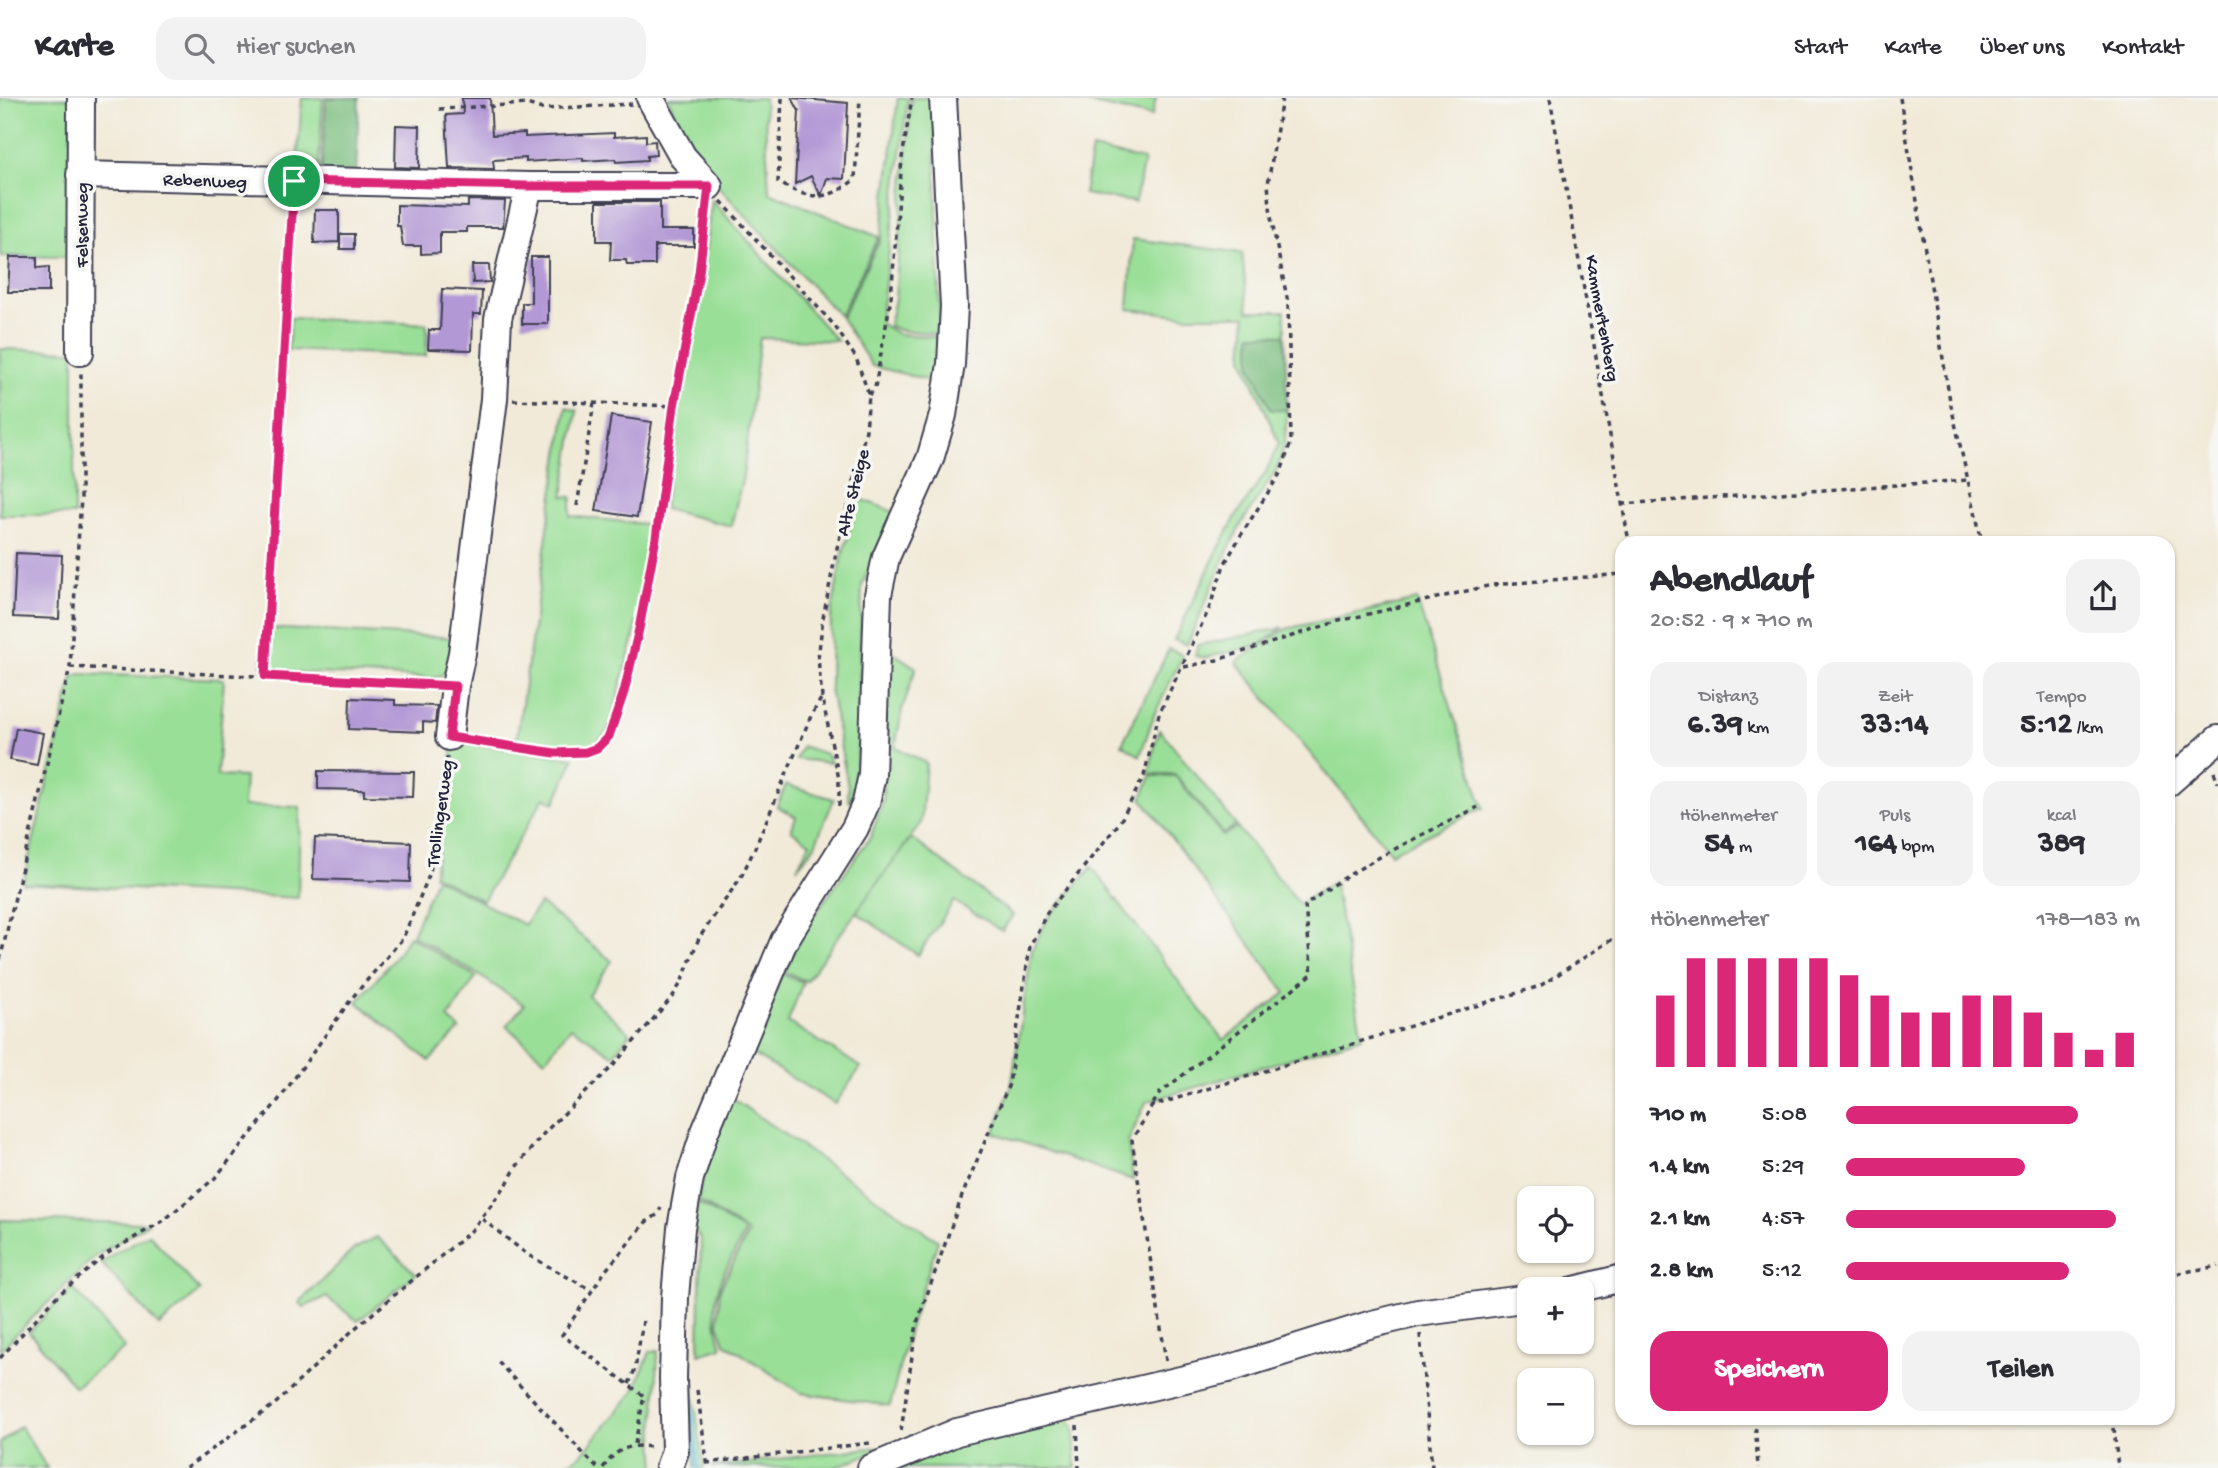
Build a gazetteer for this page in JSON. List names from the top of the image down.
{
  "streets": {
    "street": ["Rebenweg", "Felsenweg", "Trollingerweg"],
    "path": ["Kammertenberg", "Alte Steige"]
  },
  "crossings": [
    ["Rebenweg", "Felsenweg"],
    ["Rebenweg", "Alte Steige"],
    ["Rebenweg", "Trollingerweg"]
  ],
  "page": {
    "header": "Karte",
    "search": "Hier suchen",
    "nav": [
      "Start",
      "Karte",
      "Über uns",
      "Kontakt"
    ],
    "heading": ["Abendlauf", "20:52 · 9 × 710 m"],
    "stats": [
      ["Distanz", "6.39 km"],
      ["Zeit", "33:14"],
      ["Tempo", "5:12 /km"],
      ["Höhenmeter", "54 m"],
      ["Puls", "164 bpm"],
      ["kcal", "389"]
    ],
    "chart": ["Höhenmeter", "178–183 m"],
    "list": [
      {
        "name": "710 m",
        "note": "5:08"
      },
      {
        "name": "1.4 km",
        "note": "5:29"
      },
      {
        "name": "2.1 km",
        "note": "4:57"
      },
      {
        "name": "2.8 km",
        "note": "5:12"
      }
    ],
    "map_buttons": ["+", "−"],
    "buttons": ["Speichern", "Teilen"]
  }
}
